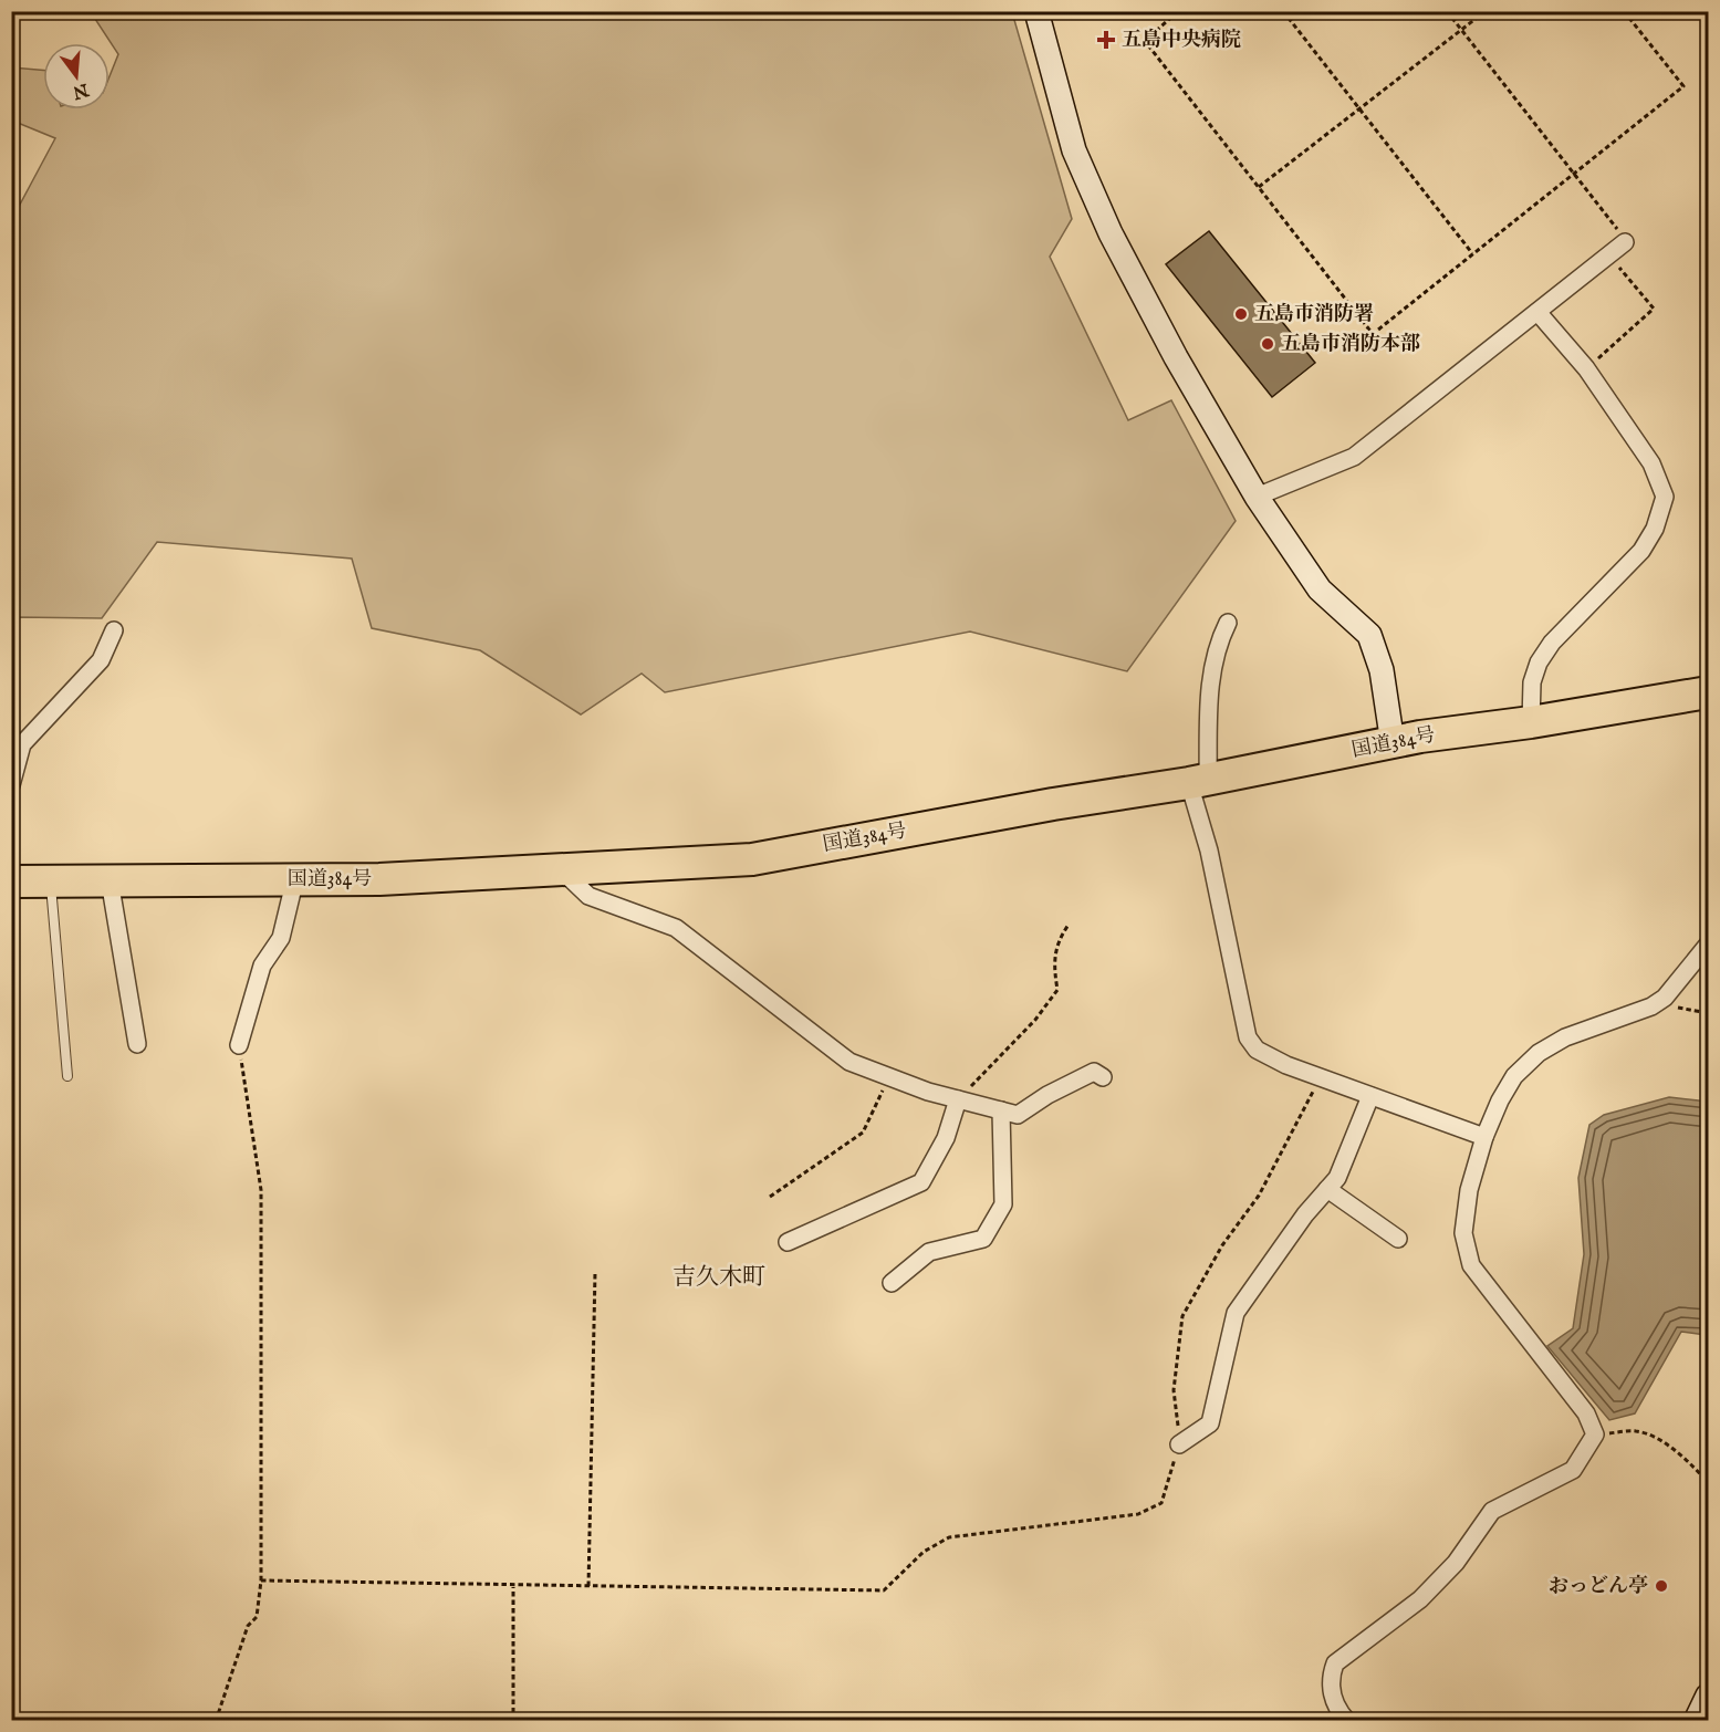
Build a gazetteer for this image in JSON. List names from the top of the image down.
{
  "streets": {
    "highway": ["国道384号"]
  },
  "districts": ["吉久木町"],
  "places": {
    "health": ["五島中央病院"],
    "other": ["五島市消防署", "五島市消防本部", "おっどん亭"]
  },
  "north": "bottom"
}
